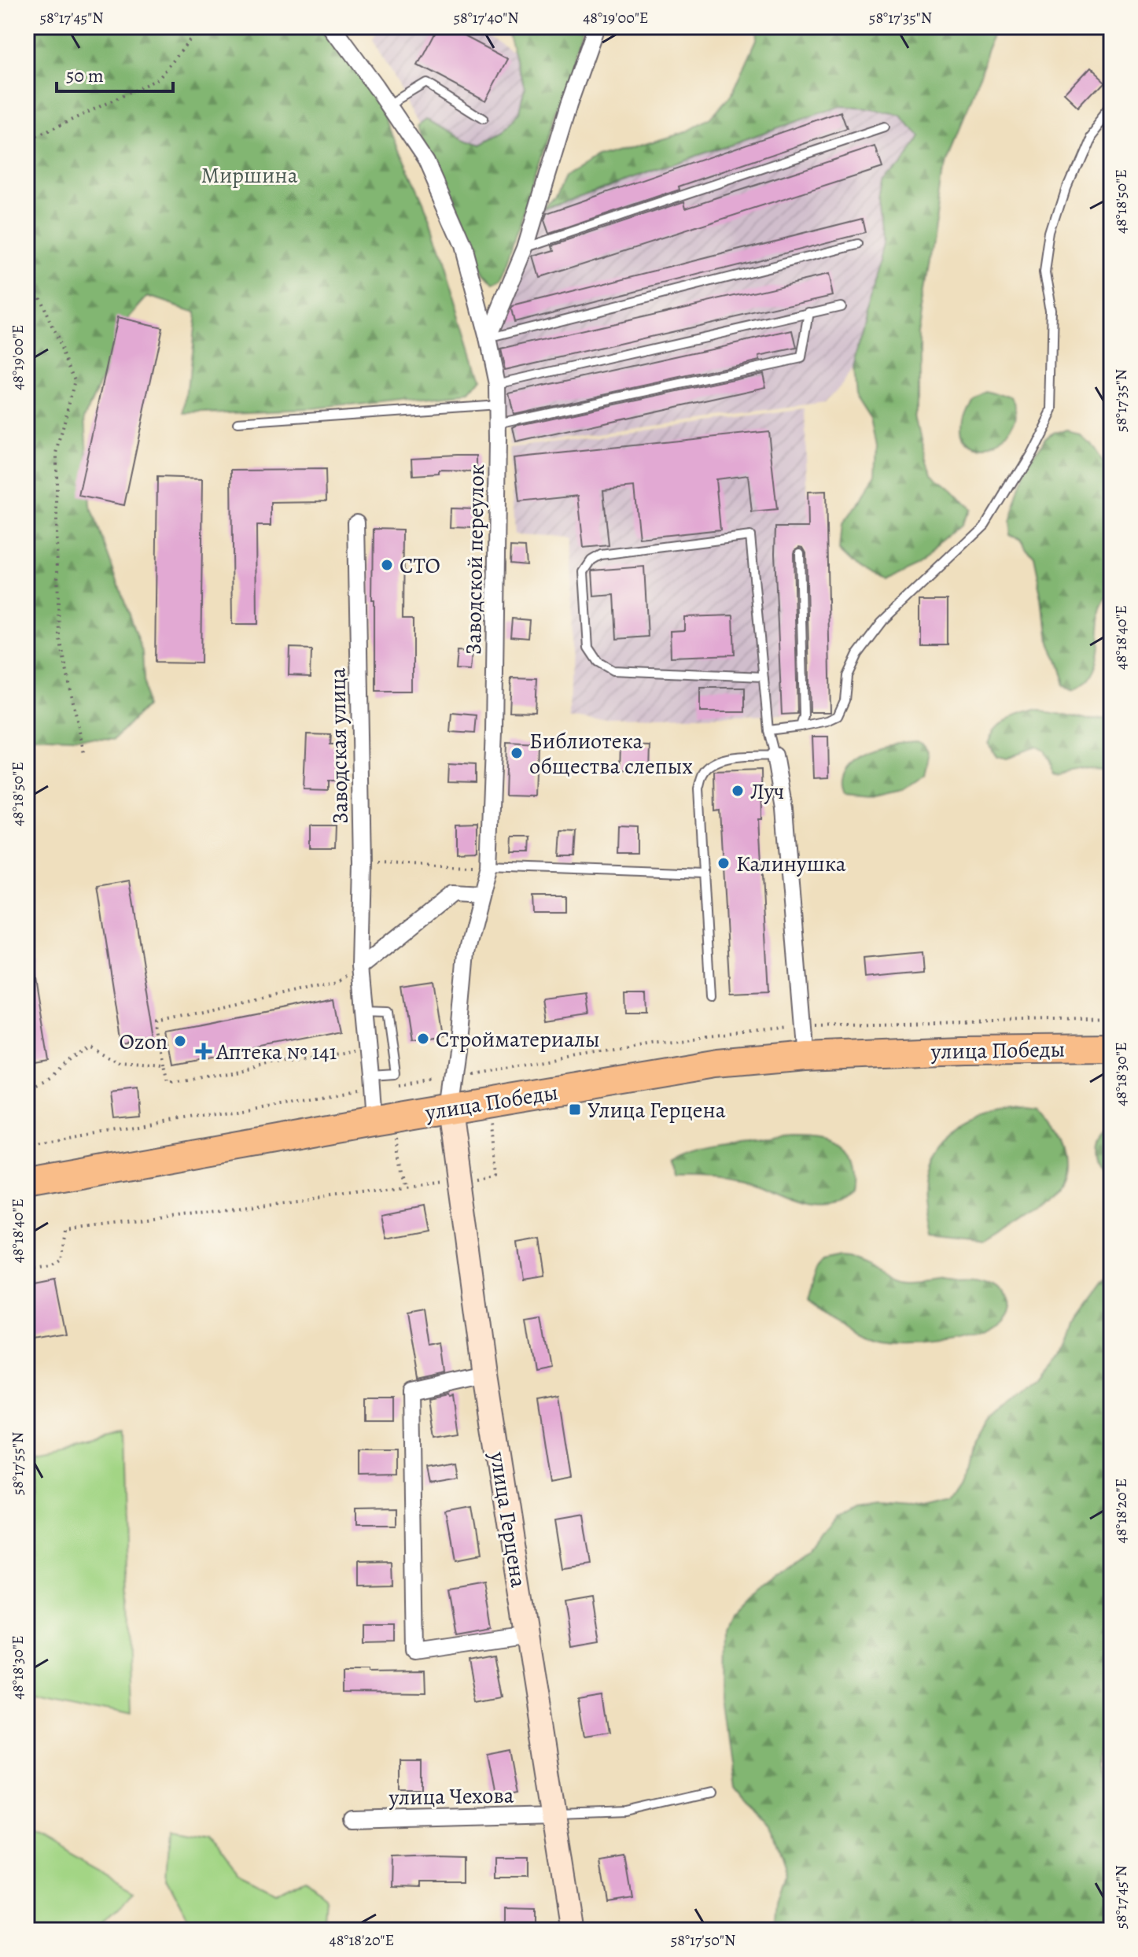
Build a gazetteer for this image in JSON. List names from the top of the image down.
{
  "streets": {
    "highway": ["улица Победы"],
    "street": [
      "Заводской переулок",
      "Заводская улица",
      "улица Герцена",
      "улица Чехова"
    ]
  },
  "crossings": [
    ["Заводской переулок", "улица Победы"],
    ["Заводской переулок", "улица Герцена"],
    ["Заводская улица", "улица Победы"],
    ["улица Победы", "улица Герцена"],
    ["улица Герцена", "улица Чехова"]
  ],
  "parks": ["Миршина"],
  "places": {
    "other": [
      "СТО",
      "Библиотека общества слепых",
      "Луч",
      "Калинушка",
      "Стройматериалы",
      "Ozon"
    ],
    "health": ["Аптека № 141"],
    "transit": ["Улица Герцена"]
  },
  "scale_bar": "50 m",
  "coordinates": [
    "58°17'45\"N",
    "58°17'40\"N",
    "48°19'00\"E",
    "58°17'35\"N",
    "48°18'50\"E",
    "48°18'40\"E",
    "48°18'30\"E",
    "58°17'55\"N",
    "48°18'20\"E",
    "58°17'50\"N"
  ]
}
